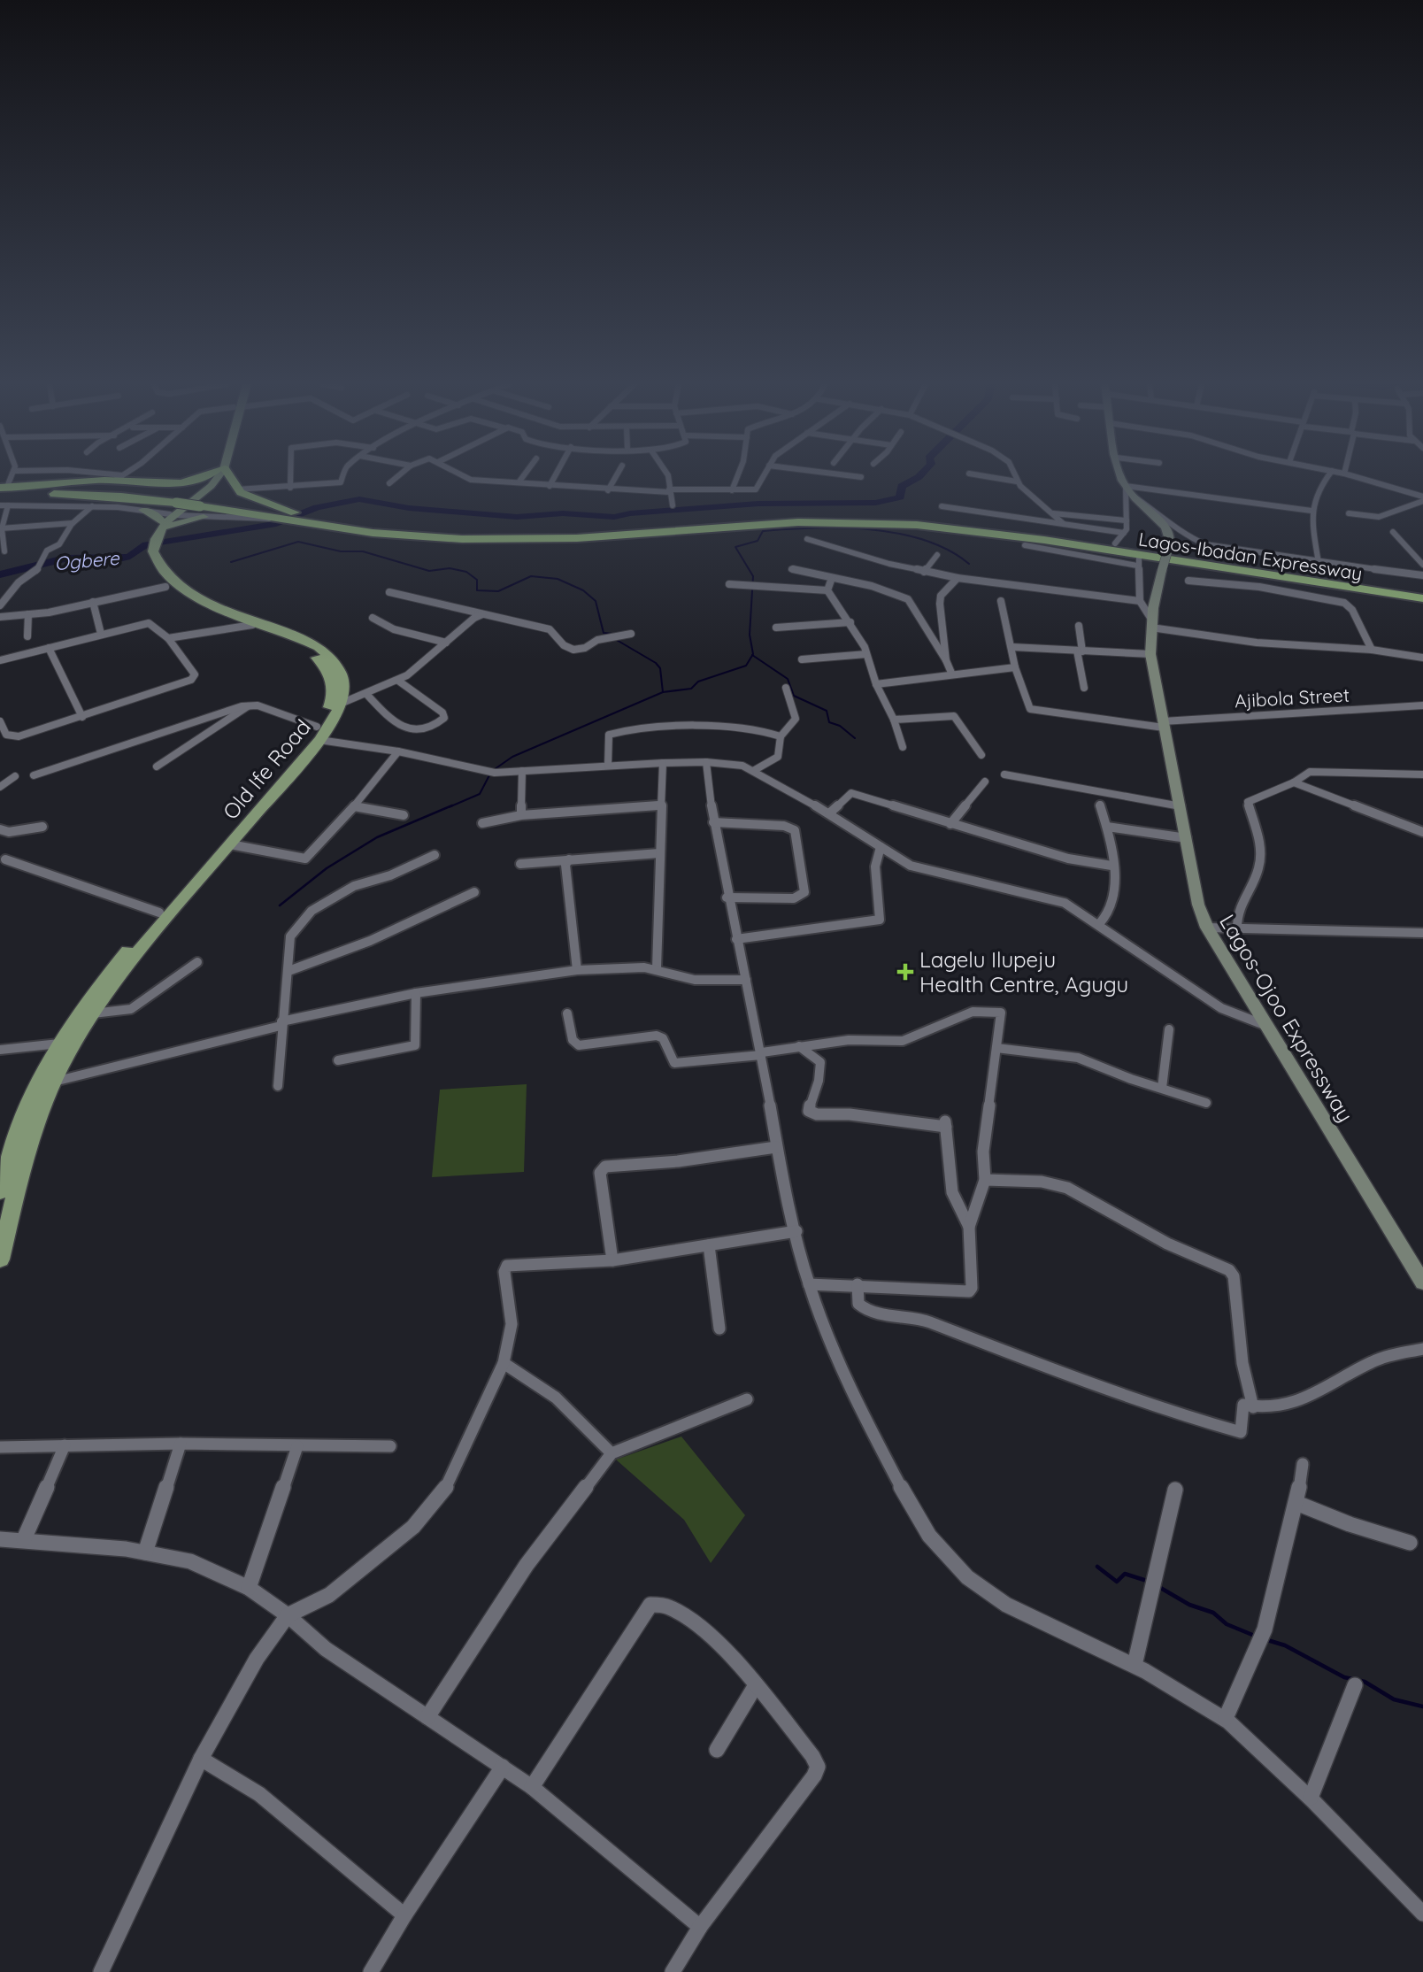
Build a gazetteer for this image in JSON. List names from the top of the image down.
{
  "streets": {
    "highway": ["Lagos-Ibadan Expressway"],
    "main road": ["Old Ife Road", "Lagos-Ojoo Expressway"],
    "street": ["Ajibola Street"]
  },
  "crossings": [
    ["Ajibola Street", "Lagos-Ojoo Expressway"]
  ],
  "water": ["Ogbere"],
  "places": {
    "health": ["Lagelu Ilupeju Health Centre, Agugu"]
  }
}
